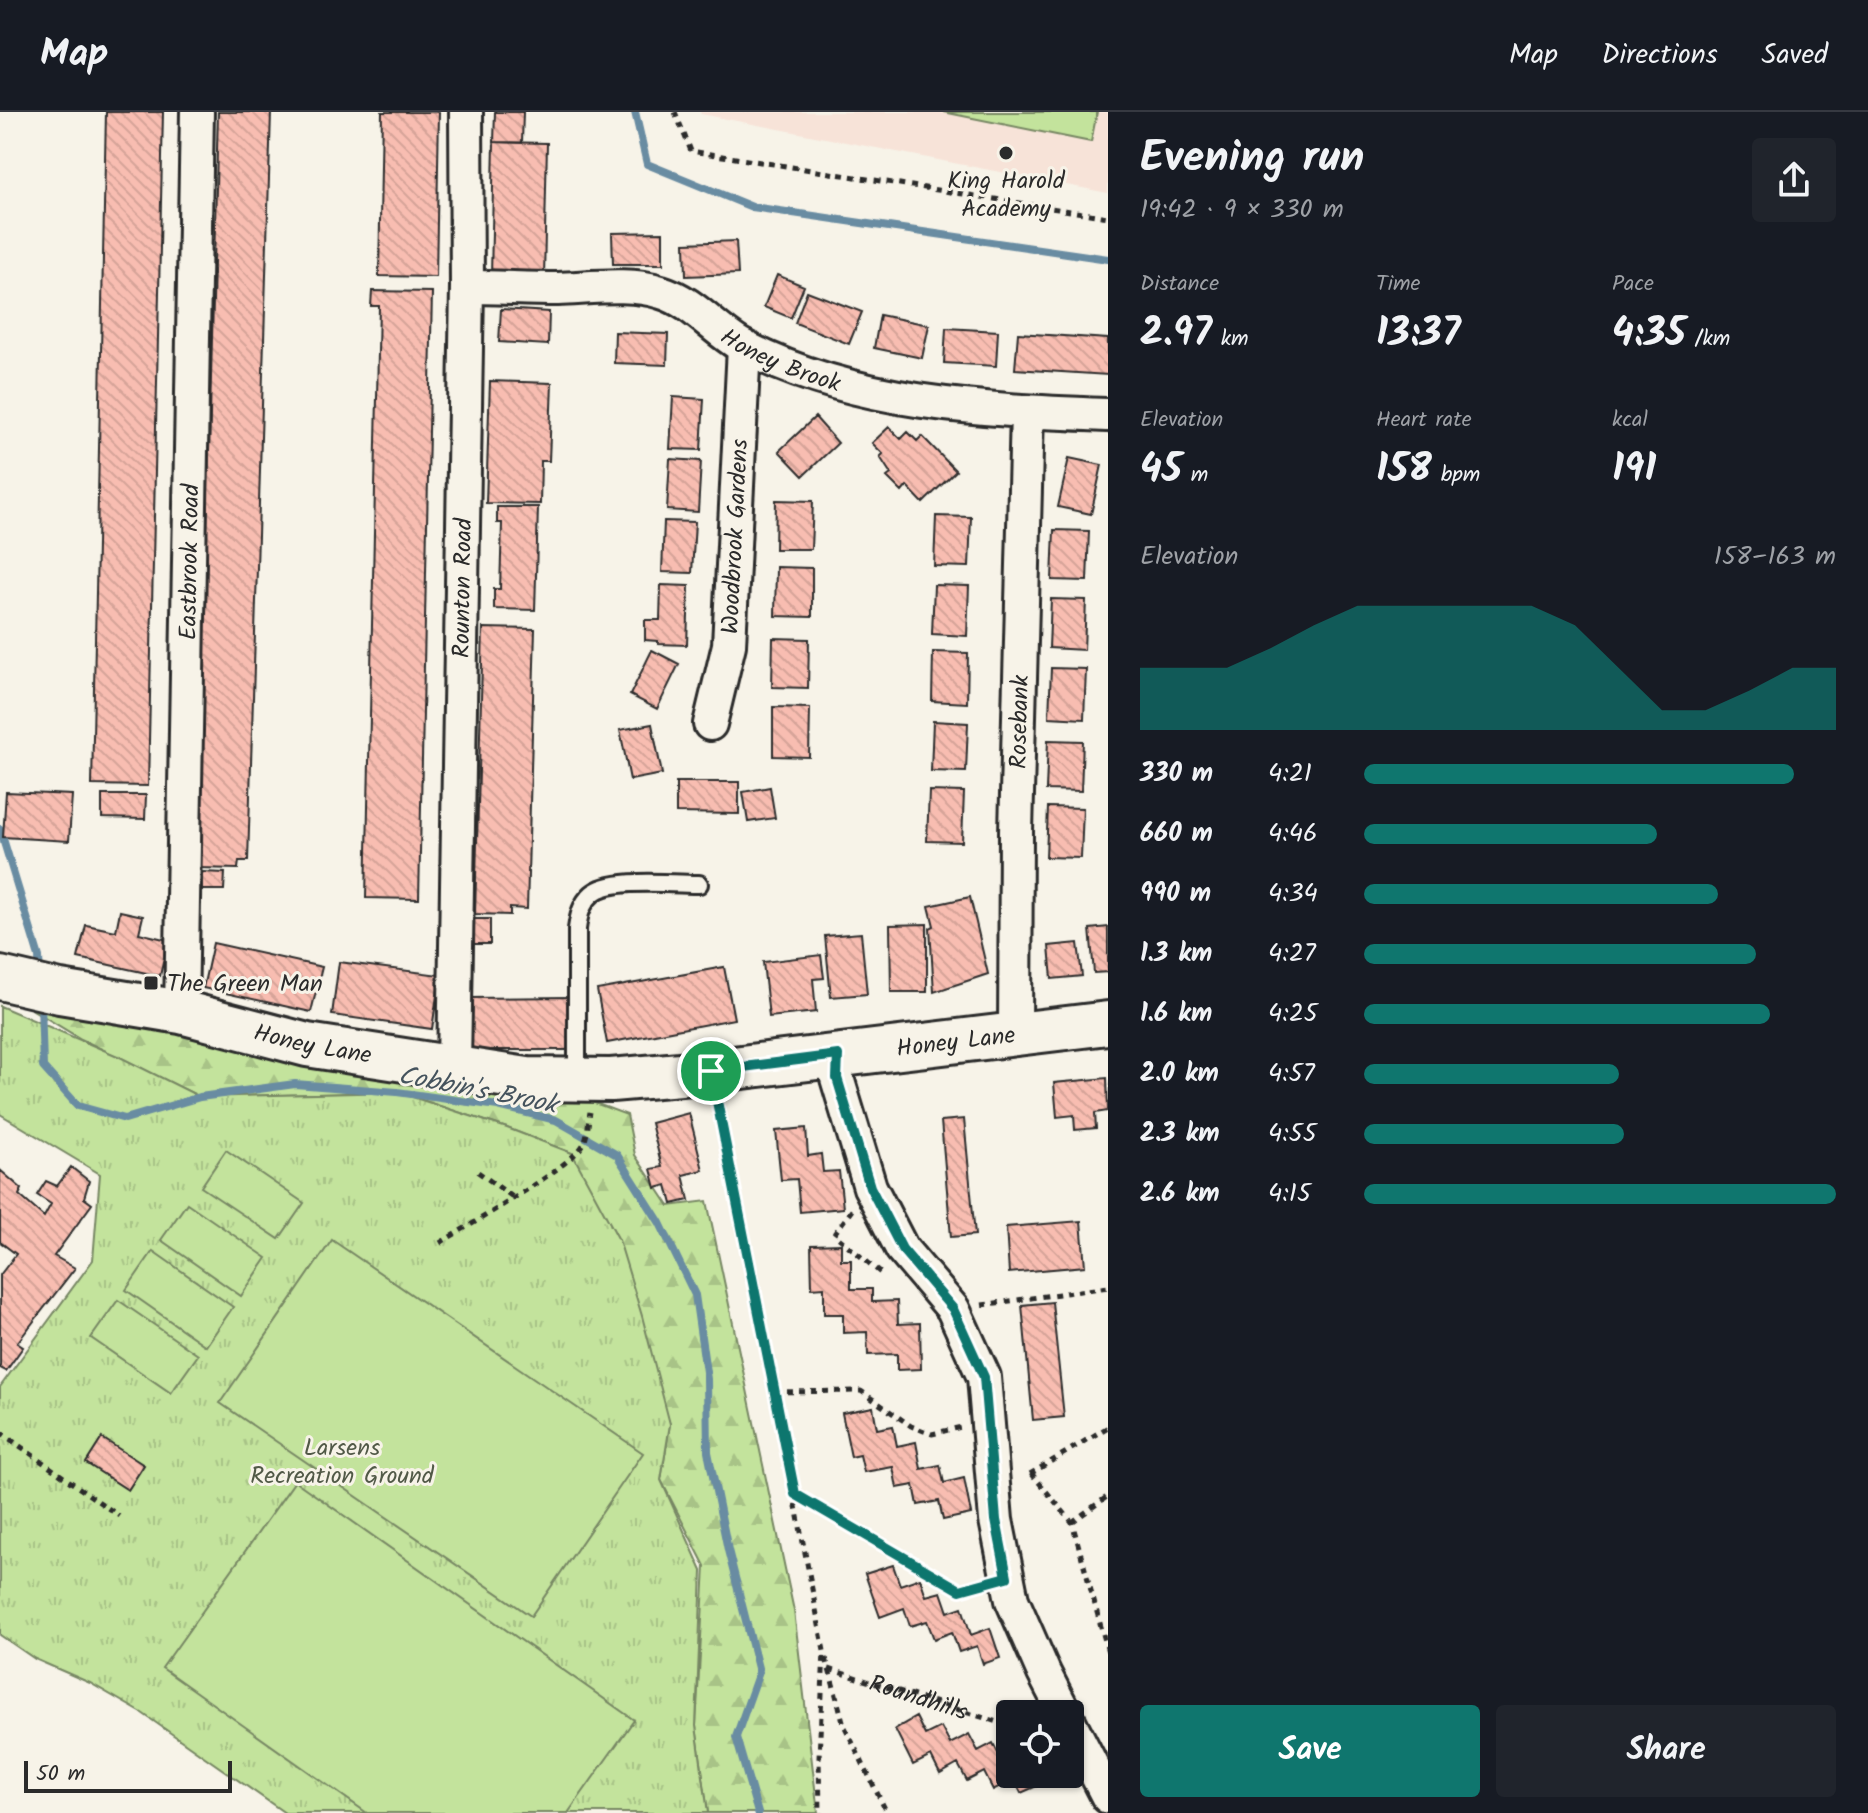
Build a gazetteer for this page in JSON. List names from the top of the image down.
{
  "streets": {
    "street": [
      "Honey Brook",
      "Woodbrook Gardens",
      "Eastbrook Road",
      "Rounton Road",
      "Rosebank",
      "Honey Lane"
    ],
    "path": ["Roundhills"]
  },
  "crossings": [
    ["Honey Brook", "Woodbrook Gardens"],
    ["Honey Brook", "Rounton Road"],
    ["Honey Brook", "Rosebank"],
    ["Eastbrook Road", "Honey Lane"],
    ["Rounton Road", "Honey Lane"],
    ["Rosebank", "Honey Lane"]
  ],
  "water": ["Cobbin's Brook"],
  "parks": ["Larsens Recreation Ground"],
  "places": {
    "other": ["King Harold Academy"],
    "transit": ["The Green Man"]
  },
  "scale_bar": "50 m",
  "page": {
    "header": "Map",
    "nav": ["Map", "Directions", "Saved"],
    "heading": ["Evening run", "19:42 · 9 × 330 m"],
    "stats": [
      ["Distance", "2.97 km"],
      ["Time", "13:37"],
      ["Pace", "4:35 /km"],
      ["Elevation", "45 m"],
      ["Heart rate", "158 bpm"],
      ["kcal", "191"]
    ],
    "chart": ["Elevation", "158–163 m"],
    "list": [
      {
        "name": "330 m",
        "note": "4:21"
      },
      {
        "name": "660 m",
        "note": "4:46"
      },
      {
        "name": "990 m",
        "note": "4:34"
      },
      {
        "name": "1.3 km",
        "note": "4:27"
      },
      {
        "name": "1.6 km",
        "note": "4:25"
      },
      {
        "name": "2.0 km",
        "note": "4:57"
      },
      {
        "name": "2.3 km",
        "note": "4:55"
      },
      {
        "name": "2.6 km",
        "note": "4:15"
      }
    ],
    "buttons": ["Save", "Share"],
    "scale": "50 m"
  }
}
